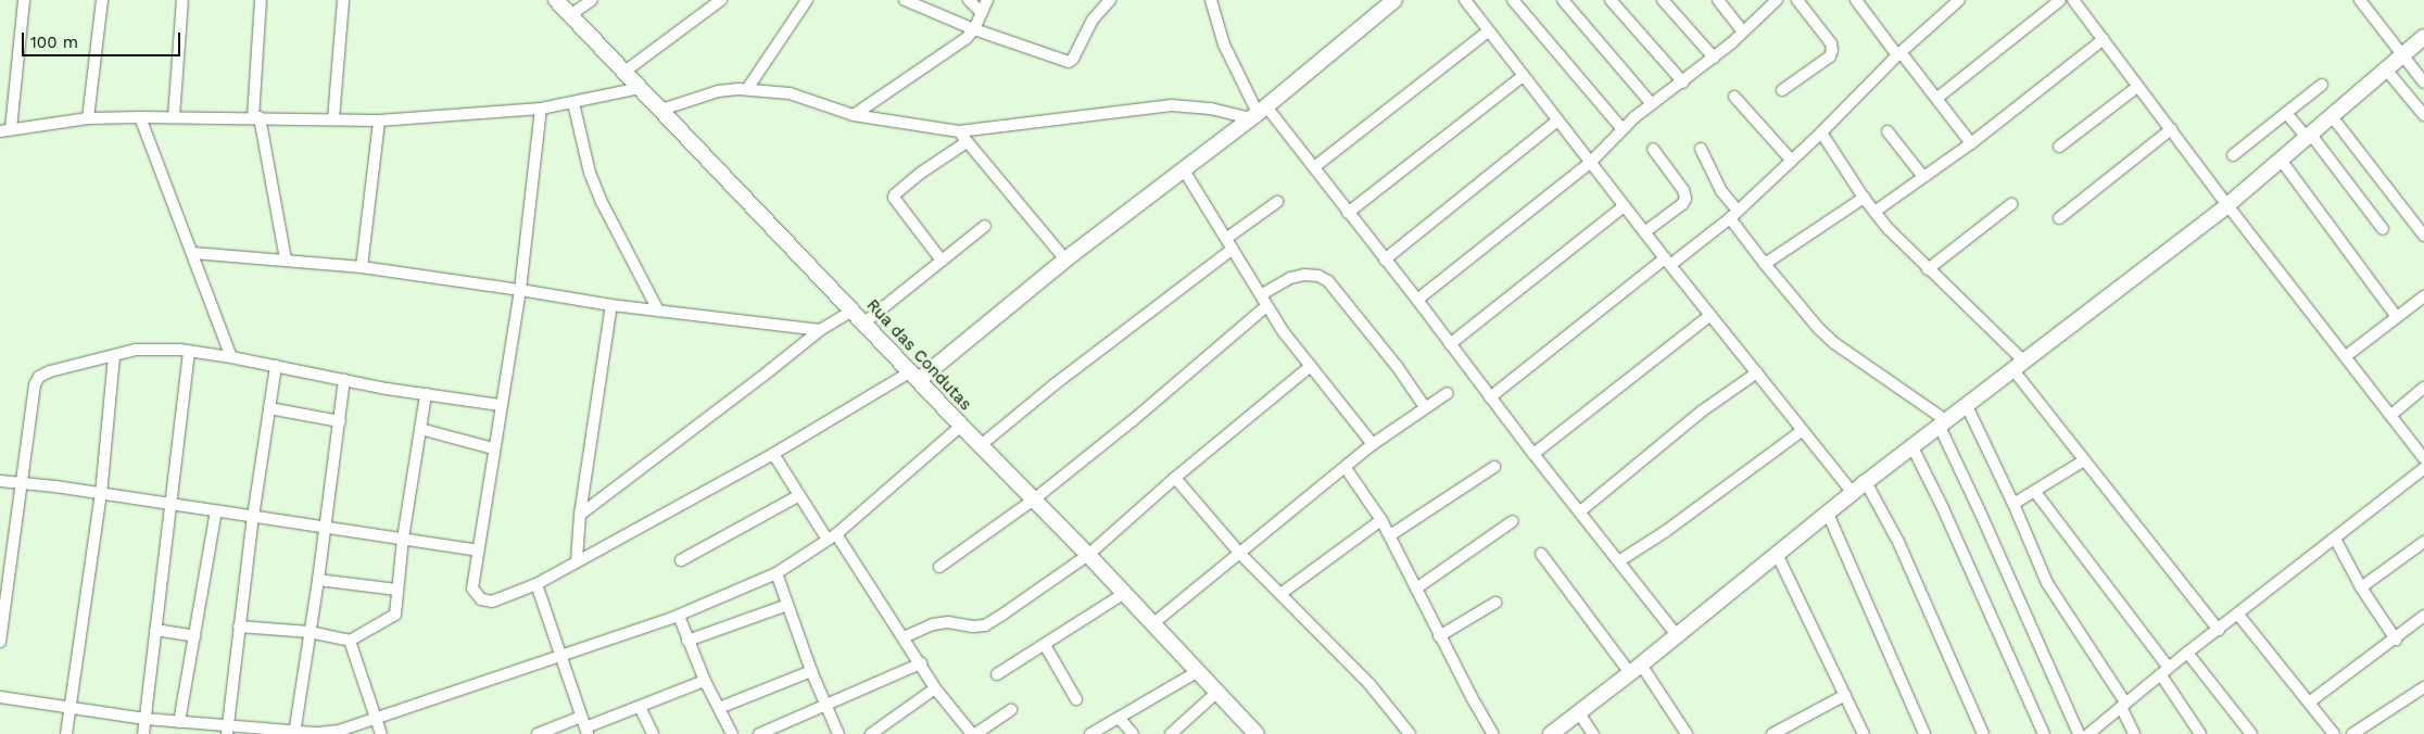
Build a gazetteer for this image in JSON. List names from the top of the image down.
{
  "streets": {
    "street": ["Rua das Condutas"]
  },
  "scale_bar": "100 m"
}
